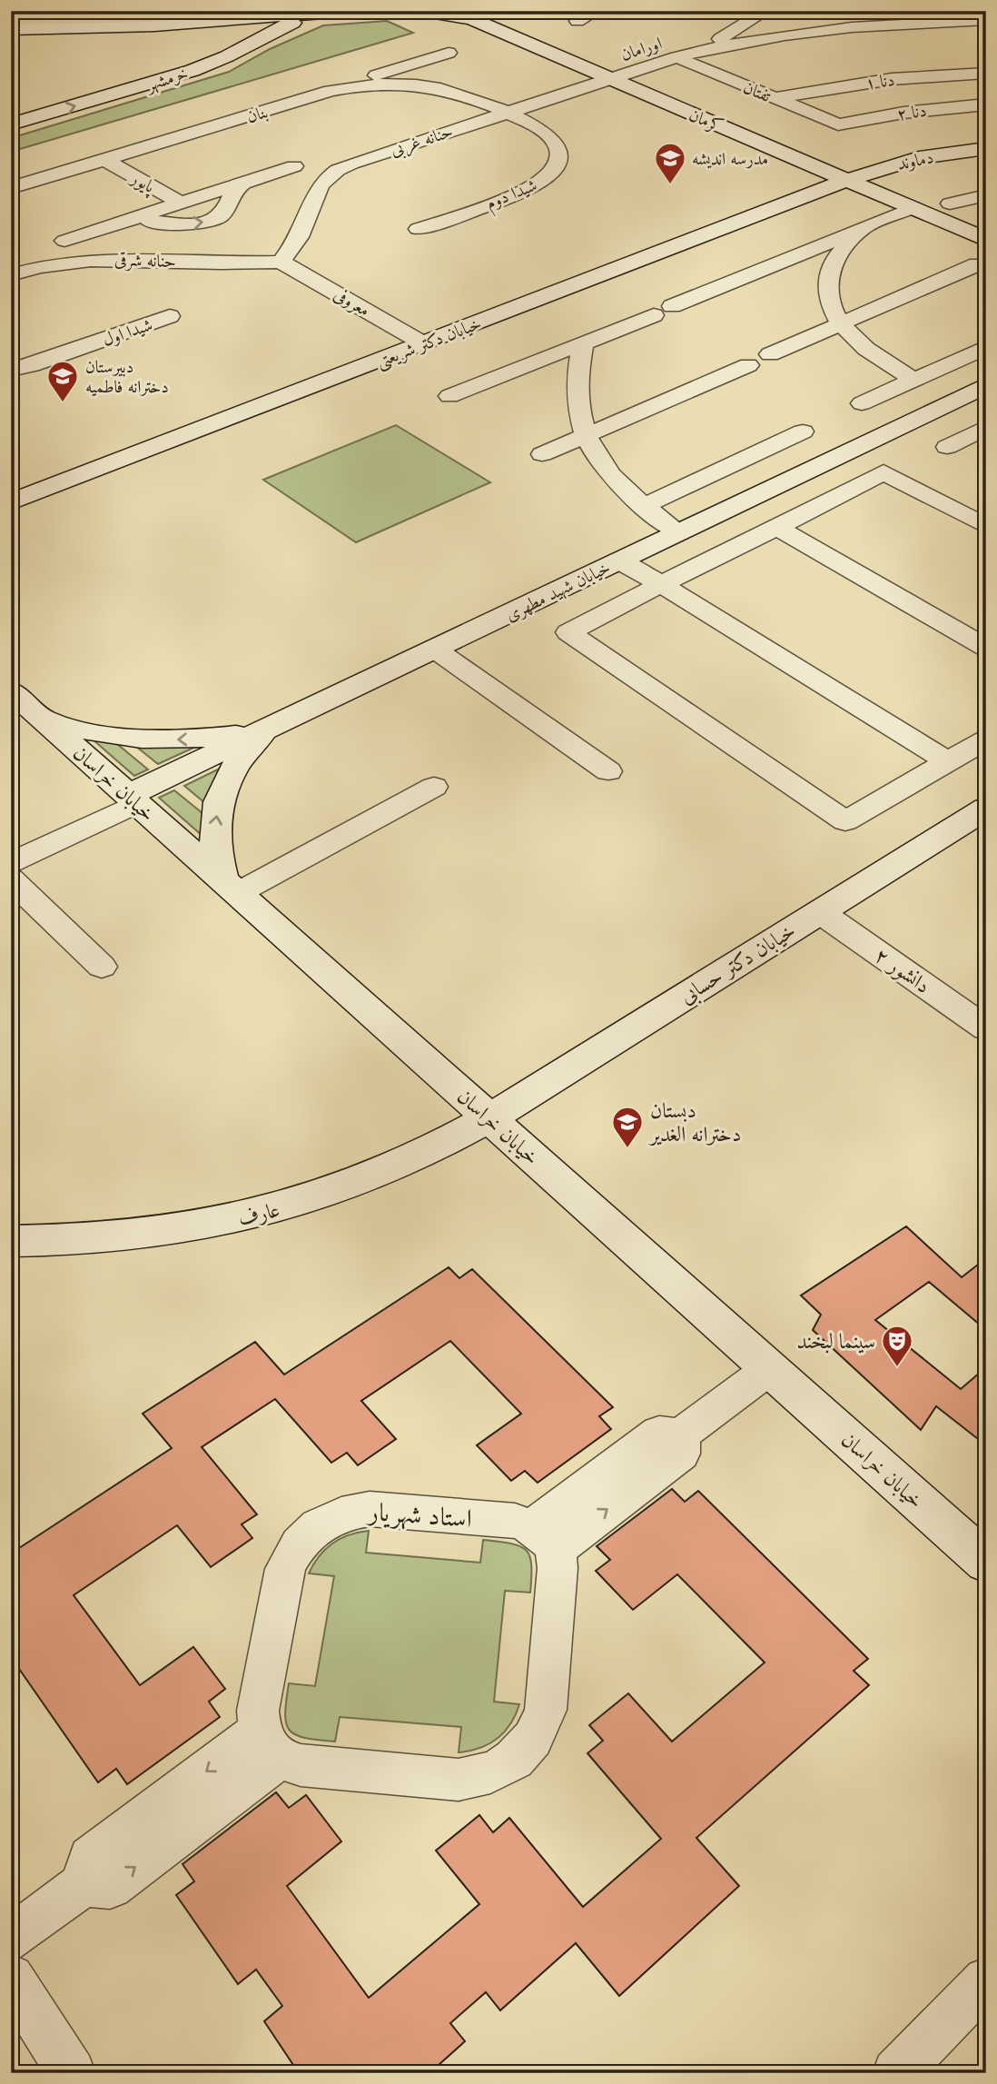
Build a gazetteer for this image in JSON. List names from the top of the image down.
{
  "streets": {
    "street": [
      "اورامان",
      "خرمشهر",
      "دنا ۱",
      "تفتان",
      "دنا ۲",
      "بنان",
      "کرمان",
      "حنانه غربی",
      "دماوند",
      "پایور",
      "شیدا دوم",
      "حنانه شرقی",
      "معروفی",
      "شیدا اول",
      "خیابان دکتر شریعتی",
      "خیابان شهید مطهری",
      "خیابان خراسان",
      "خیابان دکتر حسابی",
      "دانشور ۲",
      "عارف",
      "استاد شهریار"
    ]
  },
  "crossings": [
    ["اورامان", "تفتان"],
    ["اورامان", "کرمان"],
    ["اورامان", "حنانه غربی"],
    ["دنا ۱", "تفتان"],
    ["تفتان", "دنا ۲"],
    ["بنان", "حنانه غربی"],
    ["بنان", "پایور"],
    ["بنان", "شیدا دوم"],
    ["کرمان", "حنانه غربی"],
    ["کرمان", "دماوند"],
    ["کرمان", "خیابان دکتر شریعتی"],
    ["حنانه غربی", "شیدا دوم"],
    ["حنانه غربی", "حنانه شرقی"],
    ["حنانه غربی", "معروفی"],
    ["دماوند", "خیابان دکتر شریعتی"],
    ["حنانه شرقی", "معروفی"],
    ["معروفی", "خیابان دکتر شریعتی"],
    ["خیابان شهید مطهری", "خیابان خراسان"],
    ["خیابان خراسان", "خیابان دکتر حسابی"],
    ["خیابان خراسان", "عارف"],
    ["خیابان دکتر حسابی", "دانشور ۲"],
    ["خیابان دکتر حسابی", "عارف"]
  ],
  "places": {
    "school or university": ["مدرسه اندیشه", "دبیرستان دخترانه فاطمیه", "دبستان دخترانه الغدیر"],
    "theatre": ["سینما لبخند"]
  }
}
